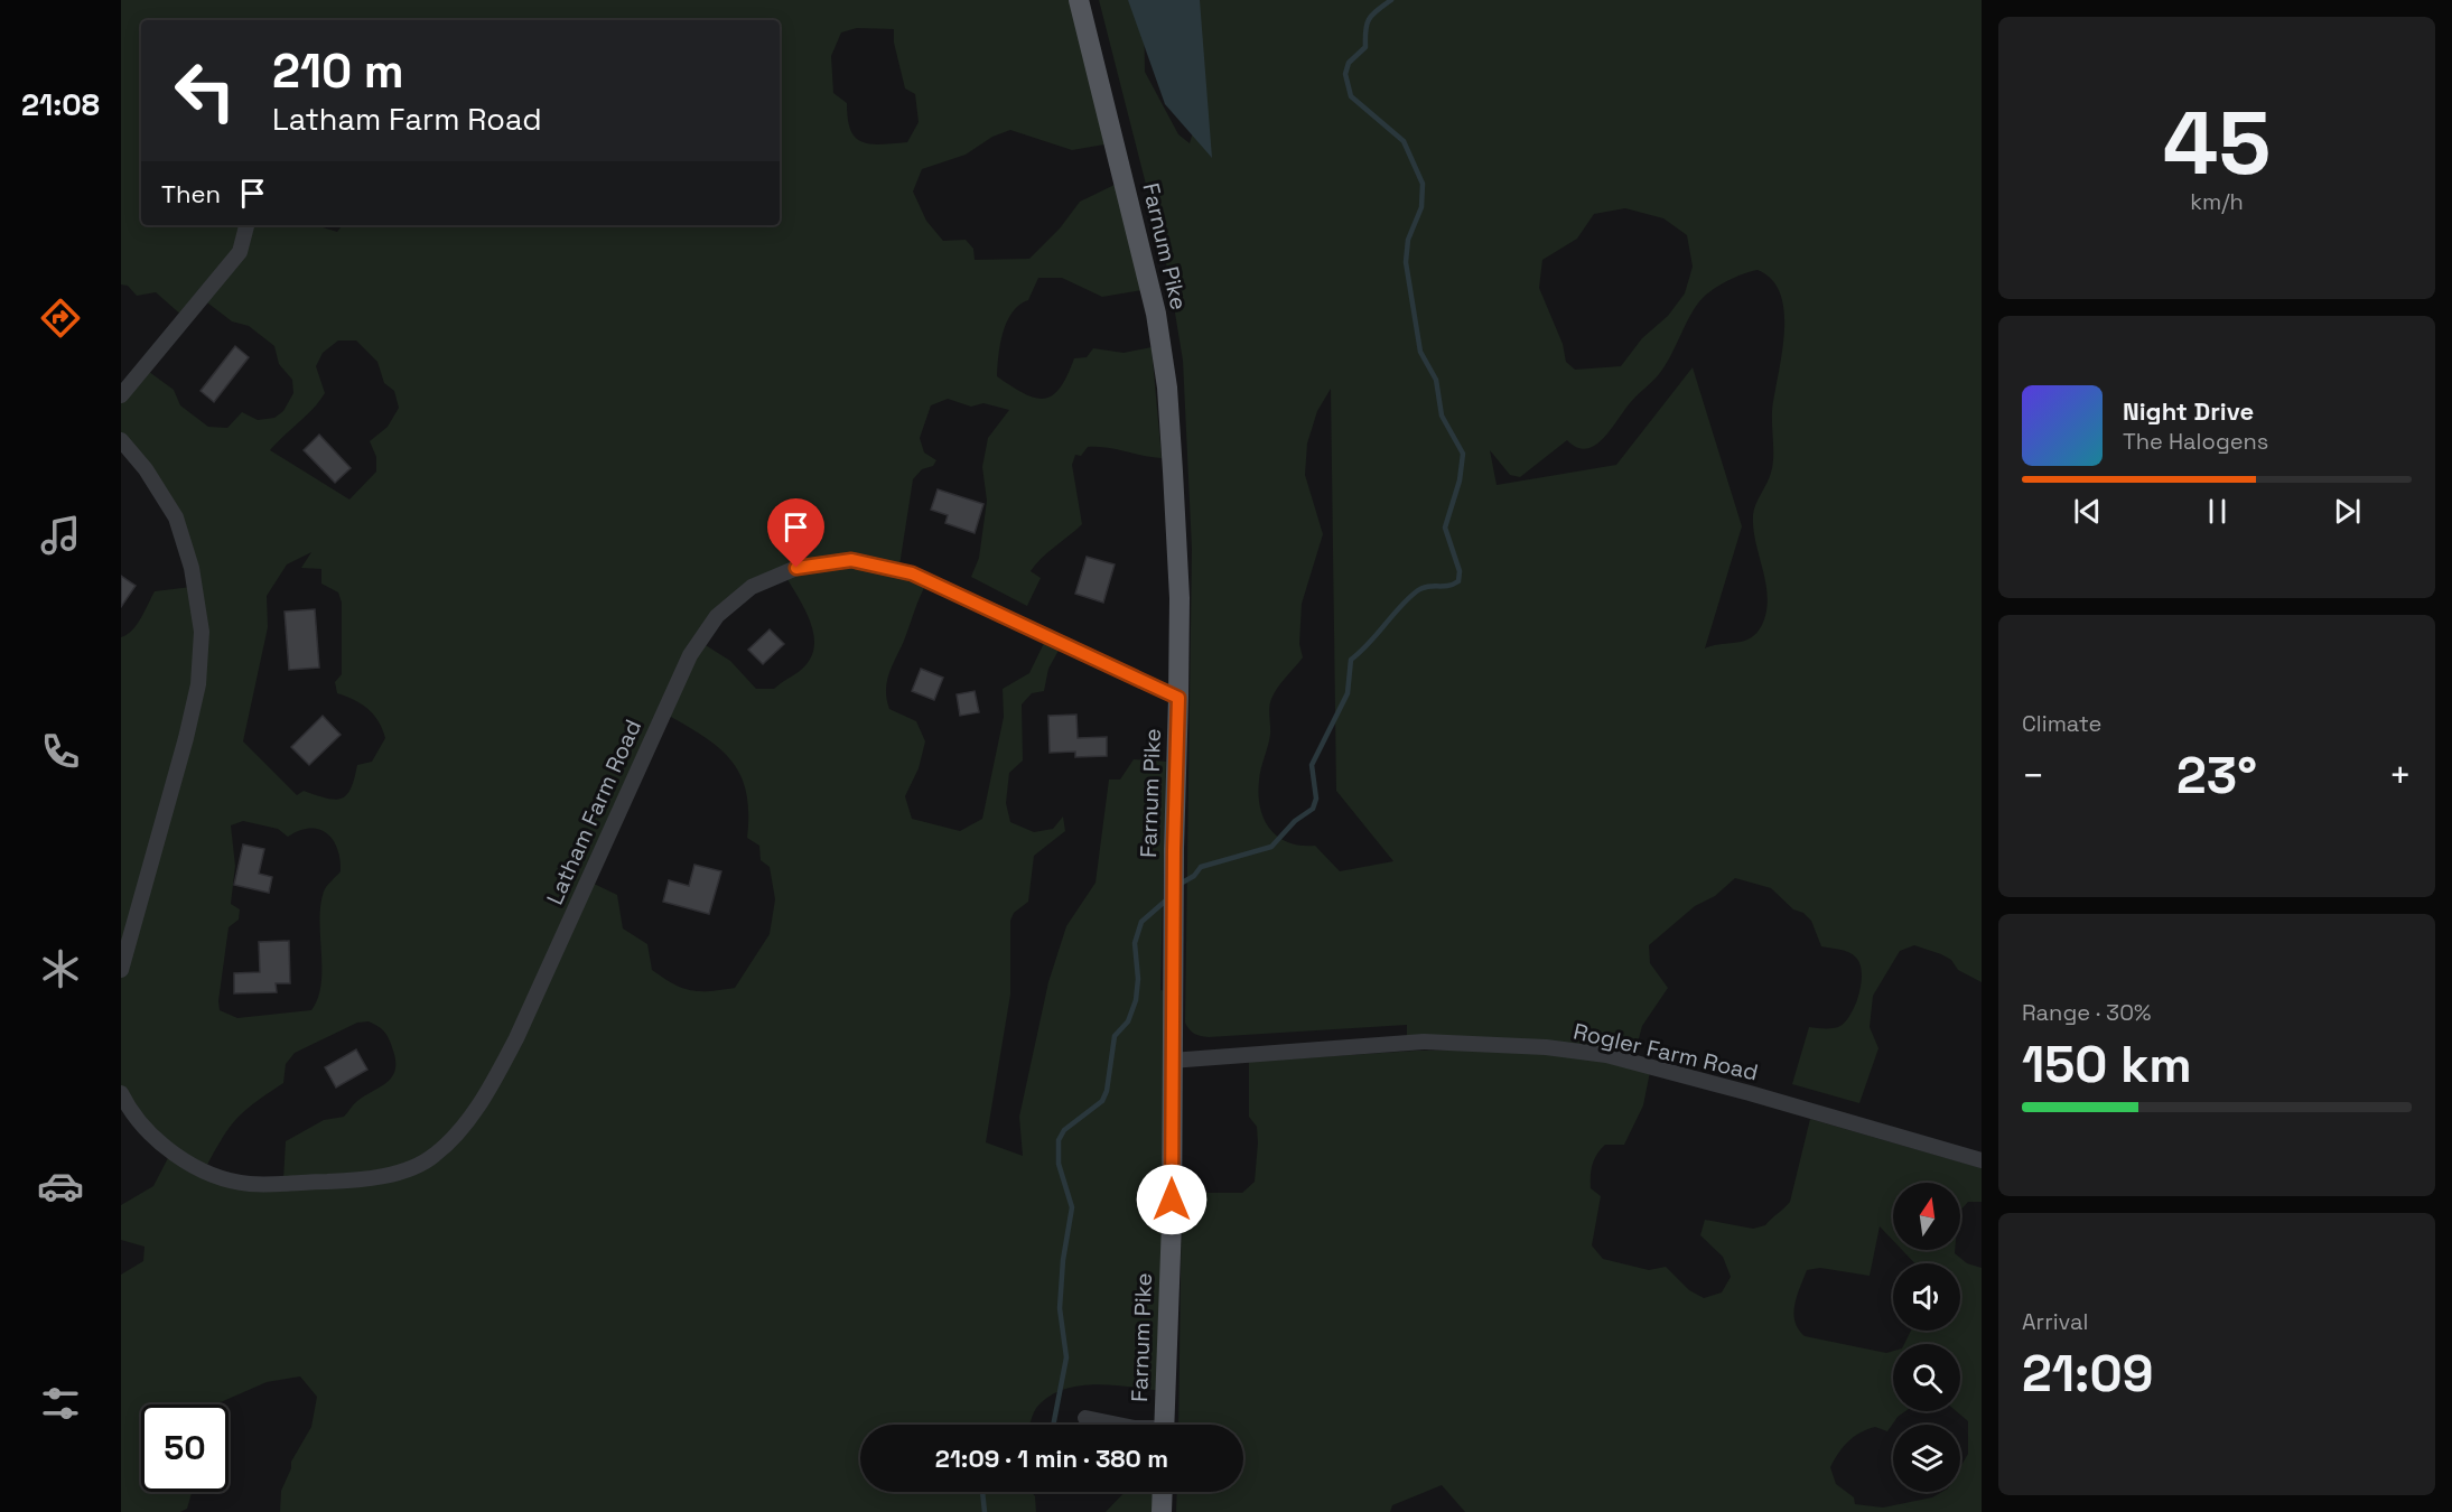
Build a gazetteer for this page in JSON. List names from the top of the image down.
{
  "streets": {
    "main road": ["Farnum Pike"],
    "street": ["Latham Farm Road", "Rogler Farm Road"]
  },
  "crossings": [
    ["Farnum Pike", "Latham Farm Road"],
    ["Farnum Pike", "Rogler Farm Road"]
  ],
  "north": "top",
  "page": {
    "tabs": "21:08",
    "tile": [
      ["45", "km/h"],
      "Climate",
      ["Range · 30%", "150 km"],
      ["Arrival", "21:09"]
    ],
    "turn": ["210 m", "Latham Farm Road"],
    "then": "Then",
    "song": ["Night Drive", "The Halogens"],
    "heat": ["−", "23°", "+"],
    "limit": "50",
    "trip": "21:09 · 1 min · 380 m"
  }
}
